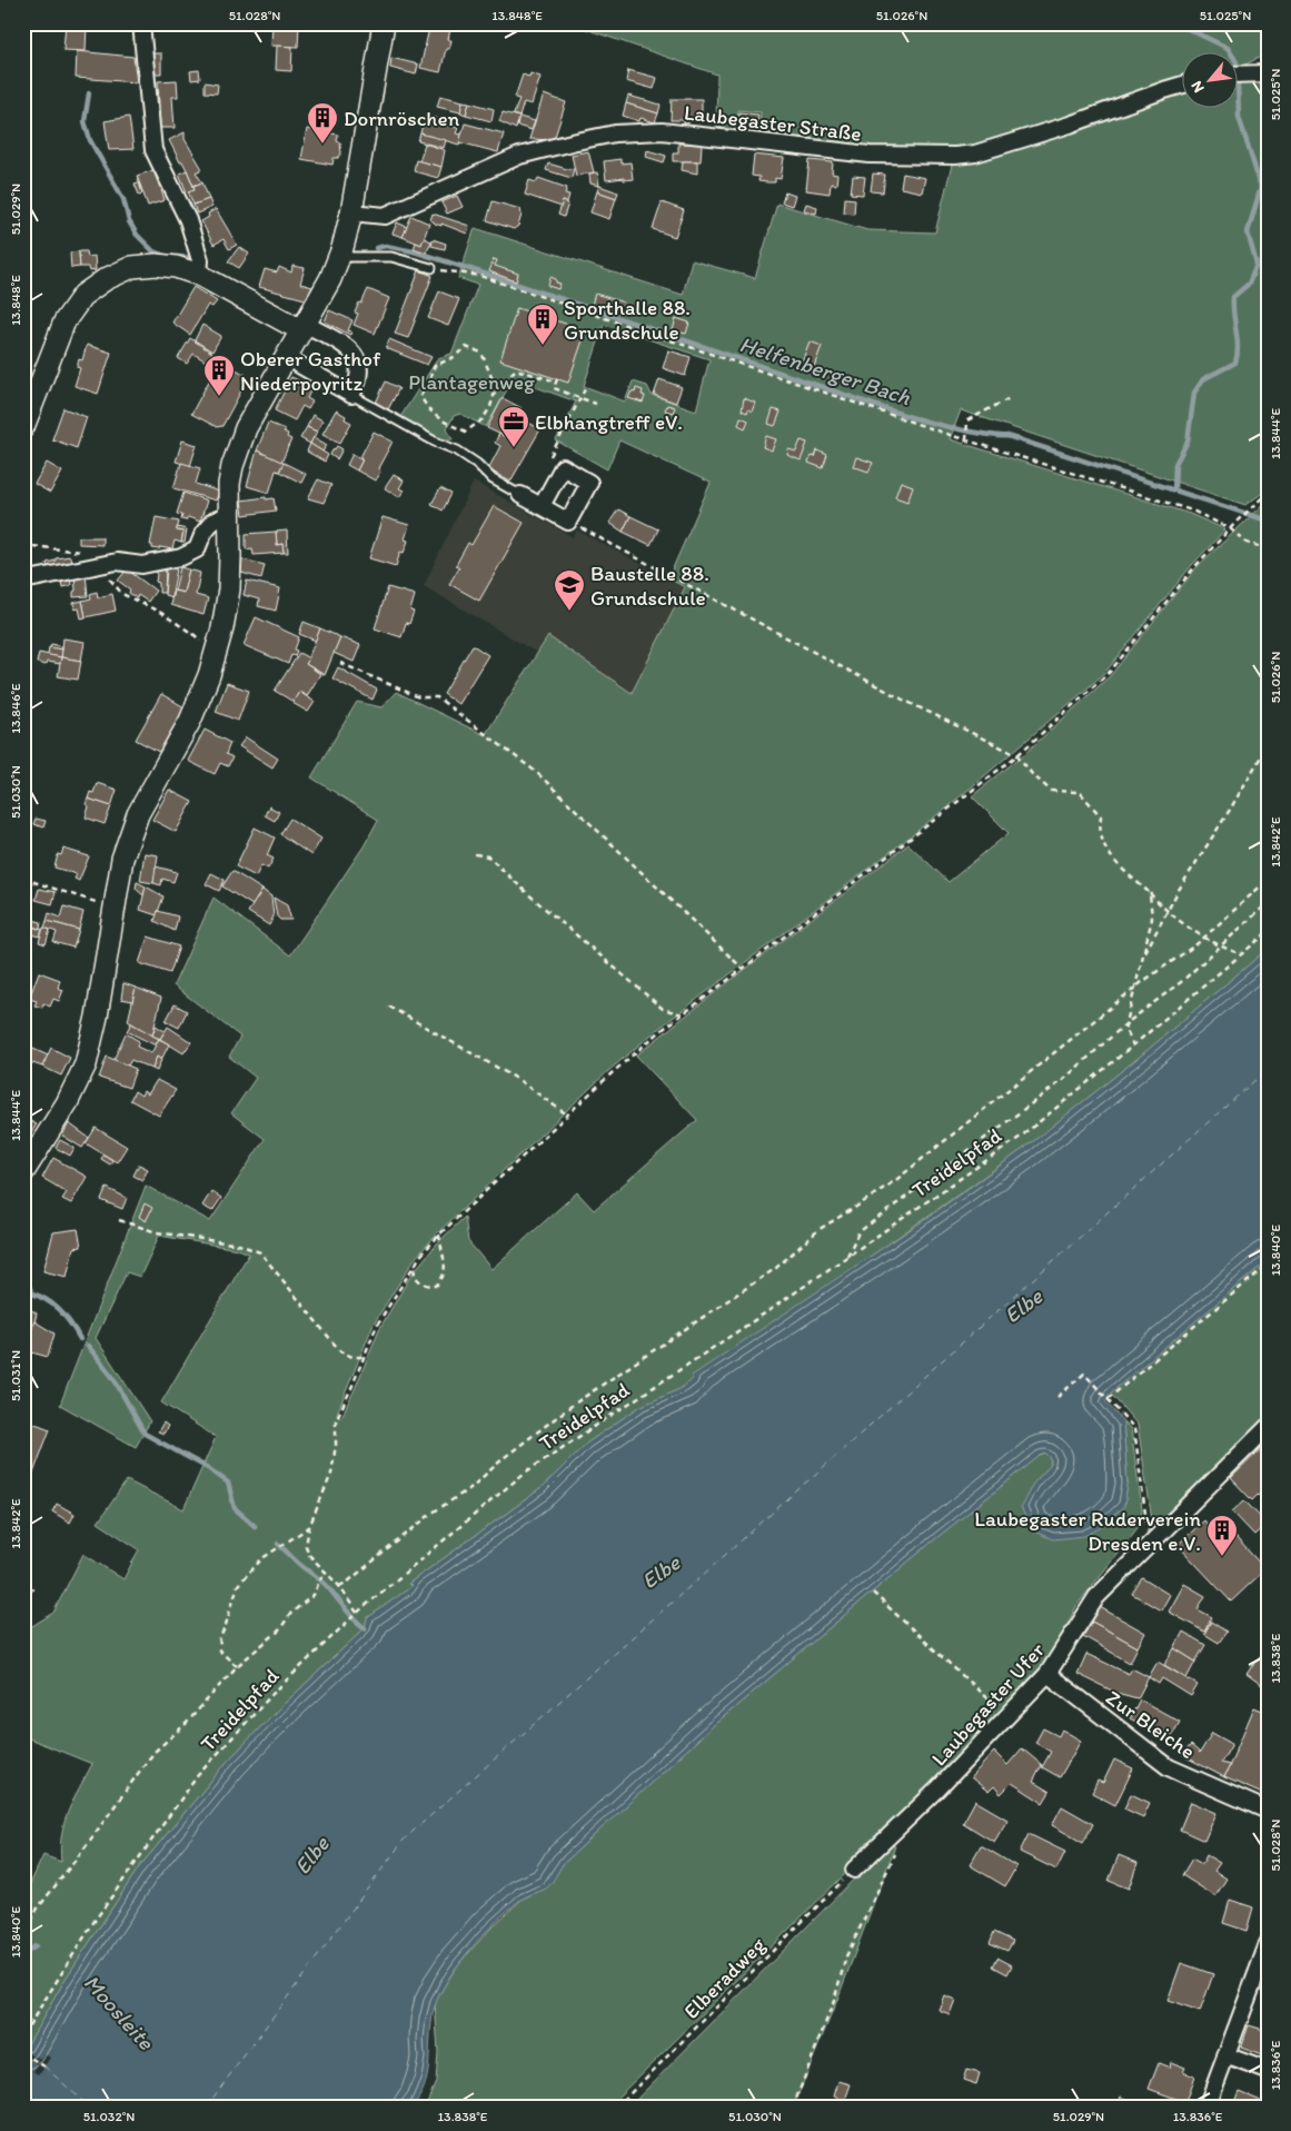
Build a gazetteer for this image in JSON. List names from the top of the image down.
{
  "streets": {
    "street": ["Laubegaster Straße", "Laubegaster Ufer", "Zur Bleiche"],
    "path": ["Treidelpfad", "Elberadweg"]
  },
  "crossings": [
    ["Laubegaster Ufer", "Zur Bleiche"],
    ["Laubegaster Ufer", "Elberadweg"]
  ],
  "water": ["Helfenberger Bach", "Elbe", "Moosleite"],
  "parks": ["Plantagenweg"],
  "places": {
    "building": [
      "Dornröschen",
      "Sporthalle 88. Grundschule",
      "Oberer Gasthof Niederpoyritz",
      "Laubegaster Ruderverein Dresden e.V."
    ],
    "office": ["Elbhangtreff eV."],
    "school or university": ["Baustelle 88. Grundschule"]
  },
  "north": "bottom left",
  "coordinates": [
    "51.028°N",
    "13.848°E",
    "51.026°N",
    "51.025°N",
    "51.029°N",
    "13.844°E",
    "13.846°E",
    "51.030°N",
    "13.842°E",
    "13.840°E",
    "51.031°N",
    "13.838°E",
    "13.836°E",
    "51.032°N"
  ]
}
